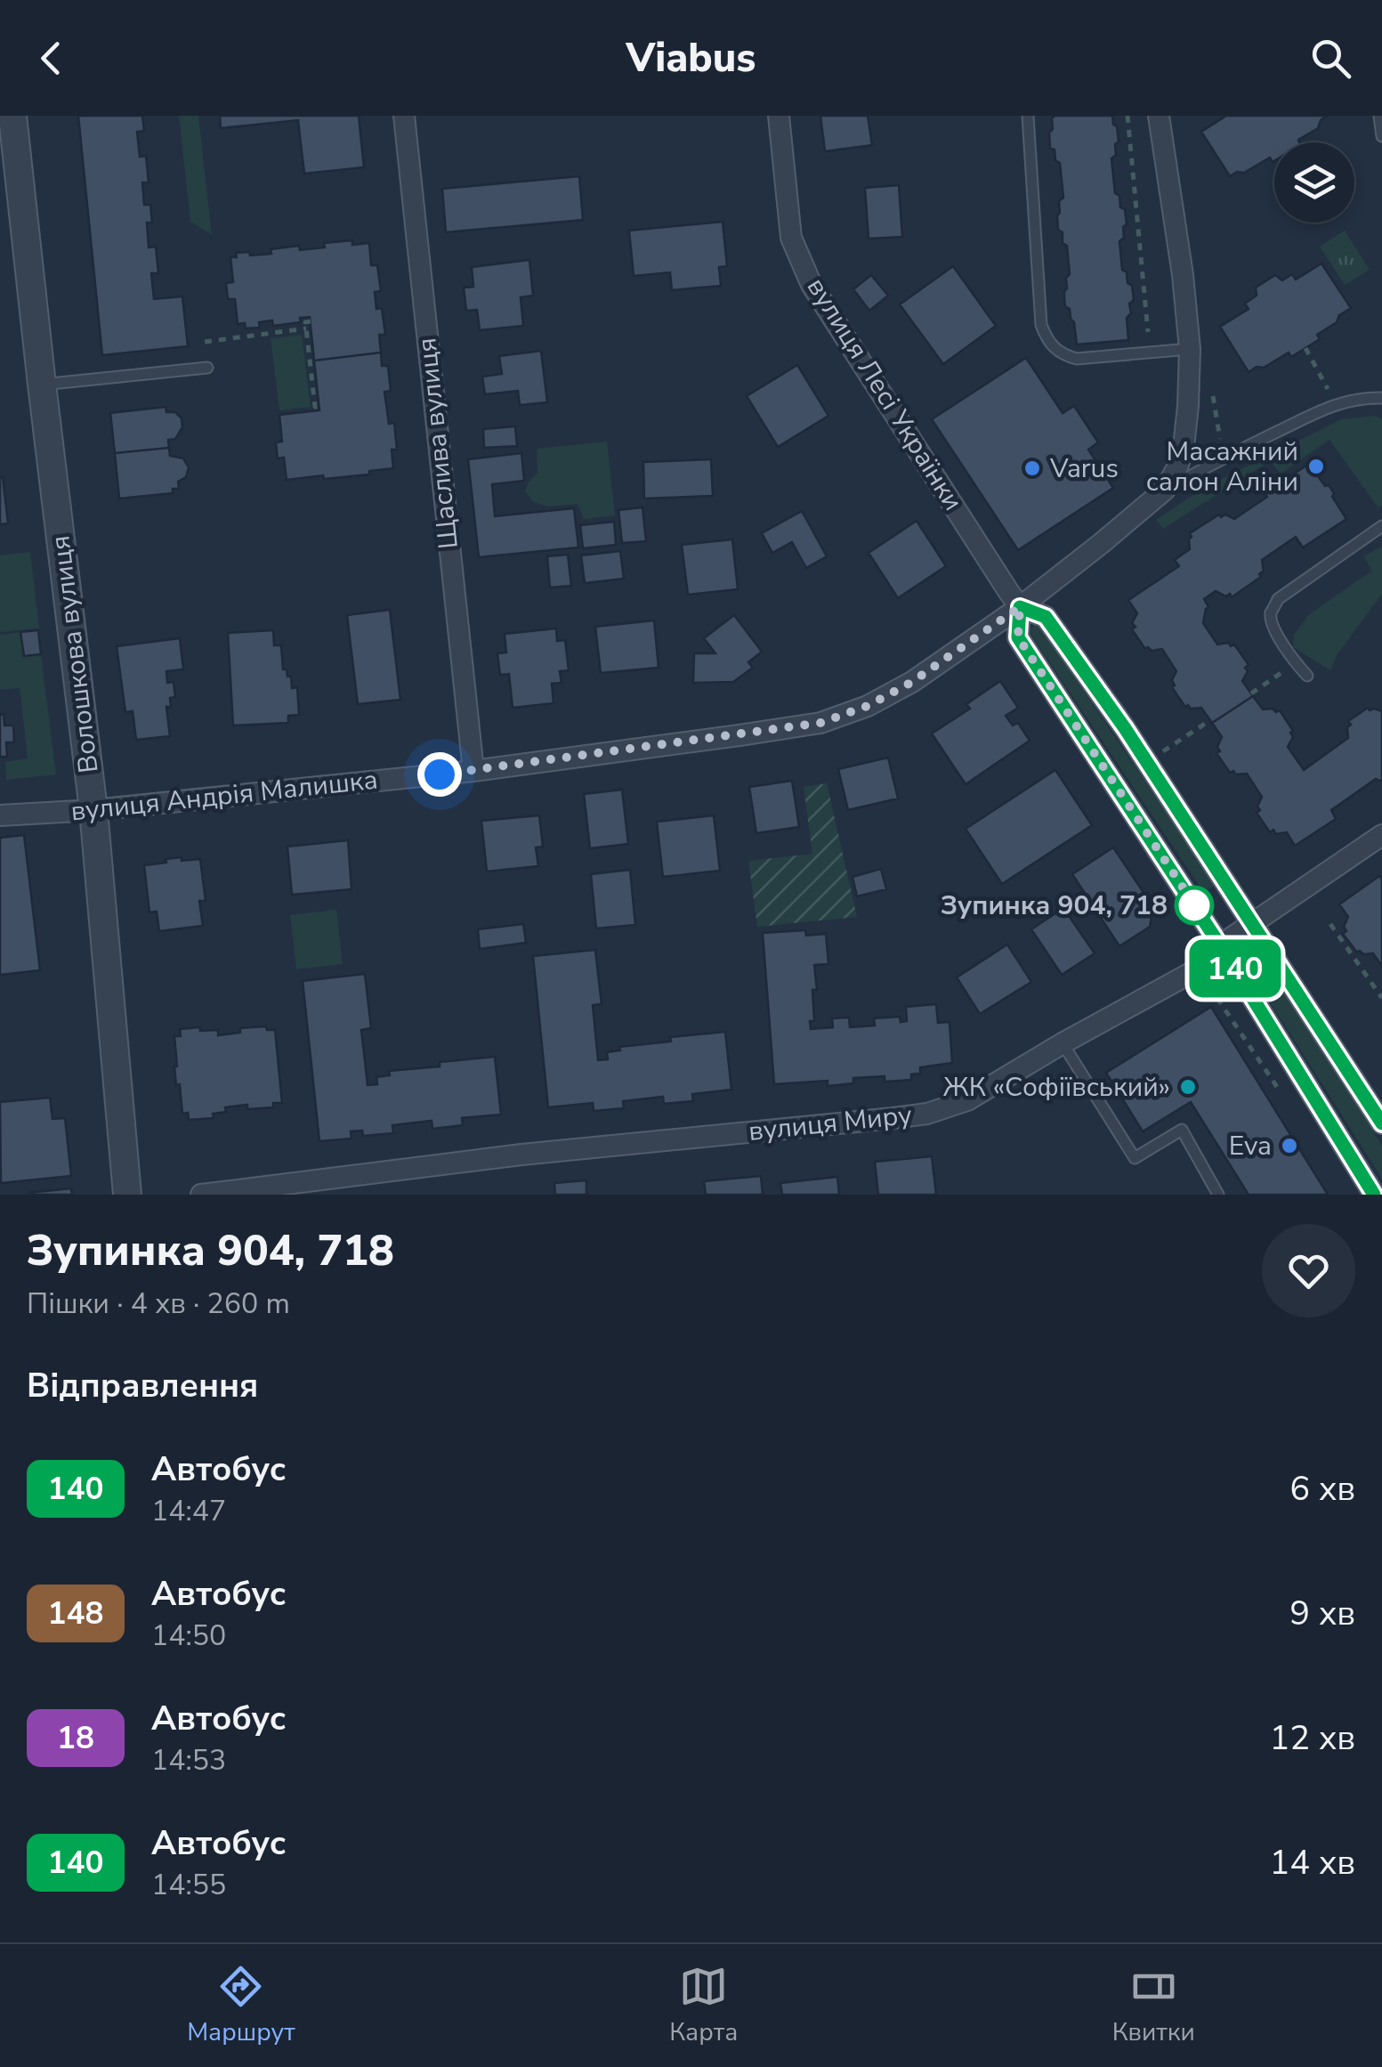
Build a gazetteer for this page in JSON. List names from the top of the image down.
{
  "streets": {
    "street": [
      "вулиця Лесі Українки",
      "Щаслива вулиця",
      "Волошкова вулиця",
      "вулиця Андрія Малишка",
      "вулиця Миру"
    ]
  },
  "crossings": [
    ["вулиця Лесі Українки", "вулиця Андрія Малишка"],
    ["вулиця Лесі Українки", "вулиця Миру"],
    ["Щаслива вулиця", "вулиця Андрія Малишка"],
    ["Волошкова вулиця", "вулиця Андрія Малишка"]
  ],
  "places": [
    "Масажний салон Аліни",
    "Varus",
    "Зупинка 904, 718",
    "ЖК «Софіївський»",
    "Eva"
  ],
  "lines": ["bus line 140"],
  "page": {
    "header": "Viabus",
    "on_map": "140",
    "heading": [
      ["Зупинка 904, 718", "Пішки · 4 хв · 260 m"],
      "Відправлення"
    ],
    "list": [
      {
        "mark": "140",
        "name": "Автобус",
        "note": "14:47",
        "value": "6 хв"
      },
      {
        "mark": "148",
        "name": "Автобус",
        "note": "14:50",
        "value": "9 хв"
      },
      {
        "mark": "18",
        "name": "Автобус",
        "note": "14:53",
        "value": "12 хв"
      },
      {
        "mark": "140",
        "name": "Автобус",
        "note": "14:55",
        "value": "14 хв"
      }
    ],
    "tabs": ["Маршрут", "Карта", "Квитки"]
  }
}
